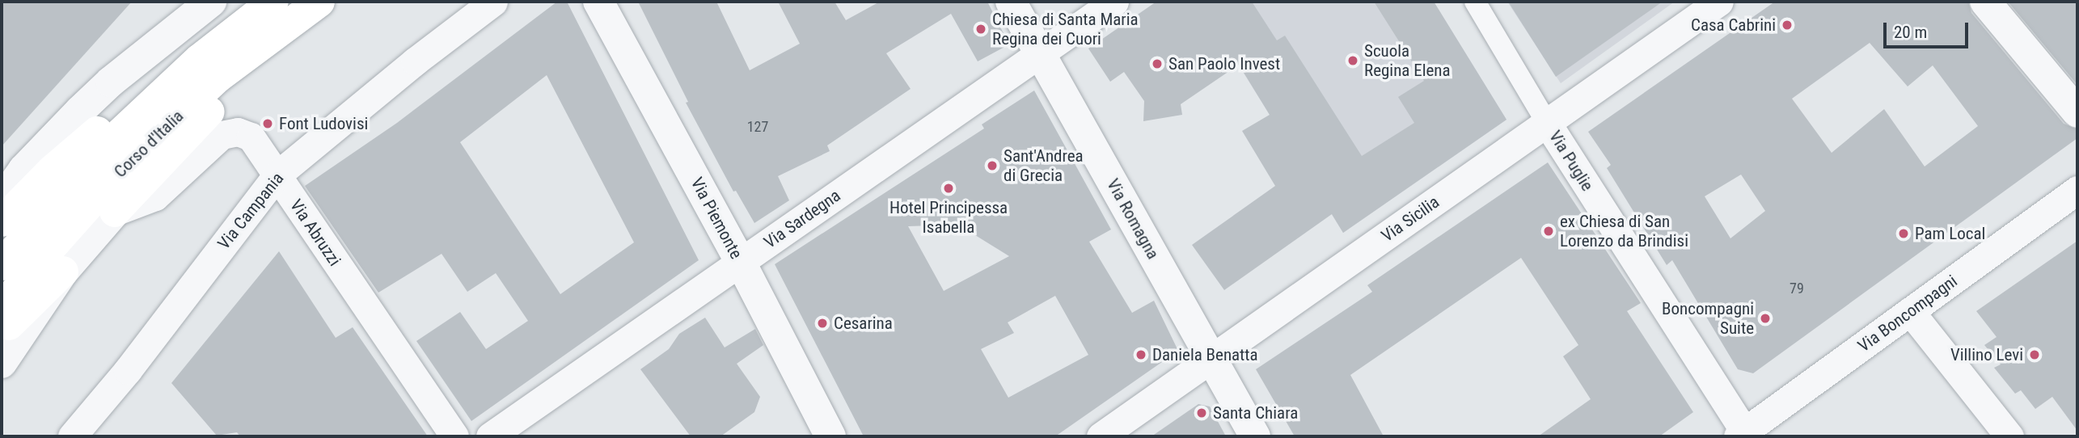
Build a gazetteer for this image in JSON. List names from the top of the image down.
{
  "streets": {
    "main road": ["Corso d'Italia"],
    "street": [
      "Via Puglie",
      "Via Campania",
      "Via Piemonte",
      "Via Sardegna",
      "Via Romagna",
      "Via Sicilia",
      "Via Abruzzi",
      "Via Boncompagni"
    ]
  },
  "crossings": [
    ["Via Puglie", "Via Sicilia"],
    ["Via Puglie", "Via Boncompagni"],
    ["Via Campania", "Via Abruzzi"],
    ["Via Piemonte", "Via Sardegna"],
    ["Via Sardegna", "Via Romagna"],
    ["Via Romagna", "Via Sicilia"]
  ],
  "places": [
    "Casa Cabrini",
    "Chiesa di Santa Maria Regina dei Cuori",
    "Scuola Regina Elena",
    "San Paolo Invest",
    "Font Ludovisi",
    "Sant'Andrea di Grecia",
    "Hotel Principessa Isabella",
    "ex Chiesa di San Lorenzo da Brindisi",
    "Pam Local",
    "Boncompagni Suite",
    "Cesarina",
    "Daniela Benatta",
    "Villino Levi",
    "Santa Chiara"
  ],
  "house_numbers": ["127", "79"],
  "scale_bar": "20 m"
}
